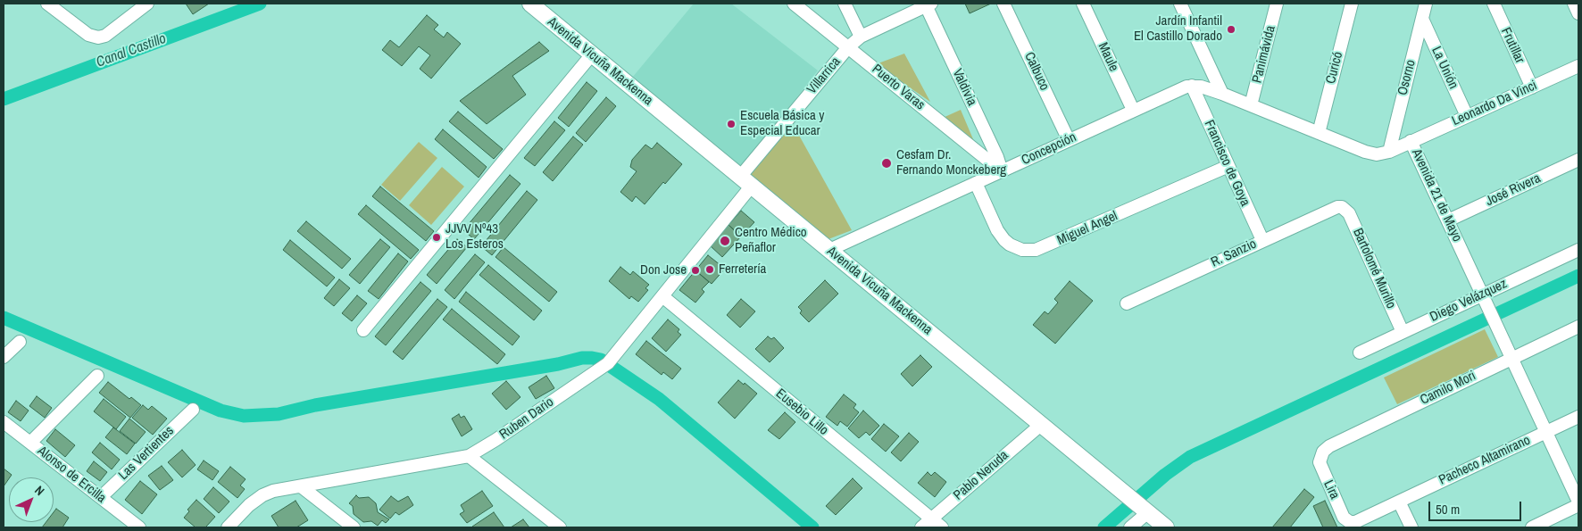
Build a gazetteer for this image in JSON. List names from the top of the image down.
{
  "streets": {
    "main road": ["Avenida Vicuña Mackenna"],
    "street": [
      "Frutillar",
      "Panimávida",
      "Maule",
      "Curicó",
      "La Unión",
      "Calbuco",
      "Villarrica",
      "Osorno",
      "Puerto Varas",
      "Valdivia",
      "Leonardo Da Vinci",
      "Concepción",
      "Francisco de Goya",
      "José Rivera",
      "Avenida 21 de Mayo",
      "Miguel Angel",
      "R. Sanzio",
      "Bartolomé Murillo",
      "Diego Velázquez",
      "Camilo Mori",
      "Eusebio Lillo",
      "Ruben Dario",
      "Las Vertientes",
      "Pacheco Altamirano",
      "Alonso de Ercilla",
      "Pablo Neruda",
      "Lira"
    ]
  },
  "crossings": [
    ["Frutillar", "Leonardo Da Vinci"],
    ["Panimávida", "Avenida 21 de Mayo"],
    ["Maule", "Concepción"],
    ["Avenida Vicuña Mackenna", "Villarrica"],
    ["Avenida Vicuña Mackenna", "Concepción"],
    ["Avenida Vicuña Mackenna", "Ruben Dario"],
    ["Avenida Vicuña Mackenna", "Pablo Neruda"],
    ["Curicó", "Avenida 21 de Mayo"],
    ["La Unión", "Osorno"],
    ["La Unión", "Leonardo Da Vinci"],
    ["Calbuco", "Concepción"],
    ["Villarrica", "Puerto Varas"],
    ["Villarrica", "Valdivia"],
    ["Villarrica", "Ruben Dario"],
    ["Osorno", "Avenida 21 de Mayo"],
    ["Puerto Varas", "Valdivia"],
    ["Puerto Varas", "Concepción"],
    ["Valdivia", "Concepción"],
    ["Leonardo Da Vinci", "Avenida 21 de Mayo"],
    ["Concepción", "Francisco de Goya"],
    ["Concepción", "Miguel Angel"],
    ["Francisco de Goya", "Miguel Angel"],
    ["Francisco de Goya", "R. Sanzio"],
    ["José Rivera", "Avenida 21 de Mayo"],
    ["Avenida 21 de Mayo", "Diego Velázquez"],
    ["Avenida 21 de Mayo", "Camilo Mori"],
    ["Avenida 21 de Mayo", "Pacheco Altamirano"],
    ["R. Sanzio", "Bartolomé Murillo"],
    ["Bartolomé Murillo", "Diego Velázquez"],
    ["Camilo Mori", "Lira"],
    ["Eusebio Lillo", "Ruben Dario"],
    ["Eusebio Lillo", "Pablo Neruda"],
    ["Las Vertientes", "Alonso de Ercilla"],
    ["Pacheco Altamirano", "Lira"]
  ],
  "water": ["Canal Castillo"],
  "places": [
    "Jardín Infantil El Castillo Dorado",
    "Escuela Básica y Especial Educar",
    "Cesfam Dr. Fernando Monckeberg",
    "JJVV Nº43 Los Esteros",
    "Centro Médico Peñaflor",
    "Ferretería",
    "Don Jose"
  ],
  "scale_bar": "50 m",
  "north": "top right"
}
